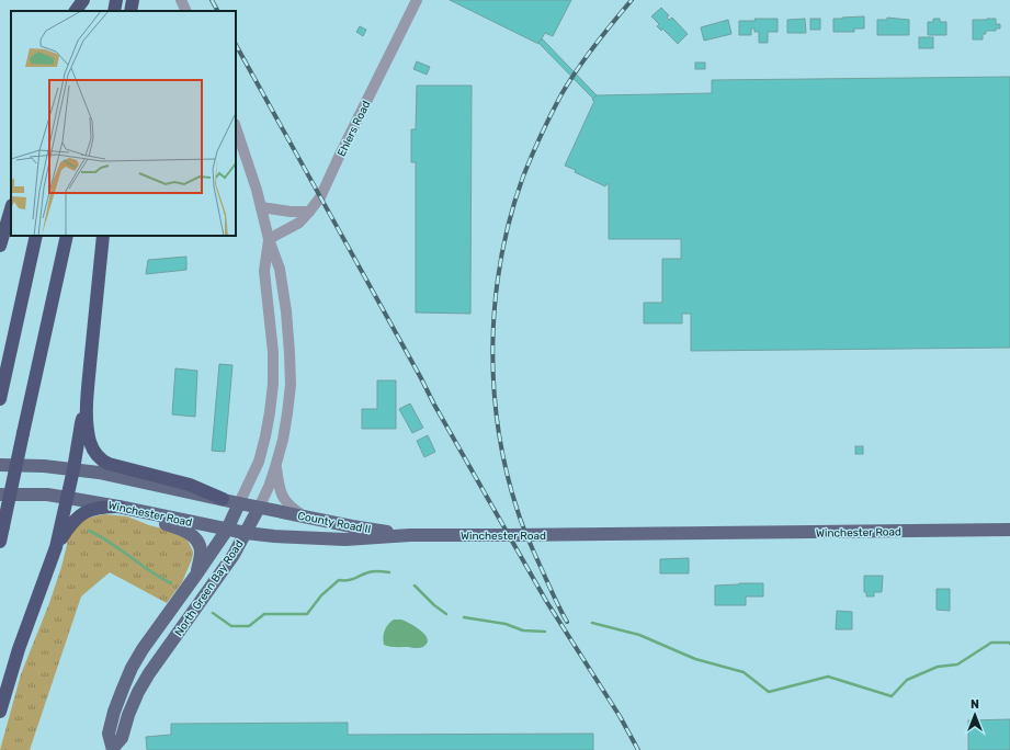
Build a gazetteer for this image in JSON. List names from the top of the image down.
{
  "streets": {
    "main road": ["Winchester Road", "County Road II", "North Green Bay Road"],
    "street": ["Ehlers Road"]
  },
  "crossings": [
    ["Ehlers Road", "North Green Bay Road"],
    ["Winchester Road", "County Road II"],
    ["Winchester Road", "North Green Bay Road"],
    ["County Road II", "North Green Bay Road"]
  ],
  "north": "top"
}
